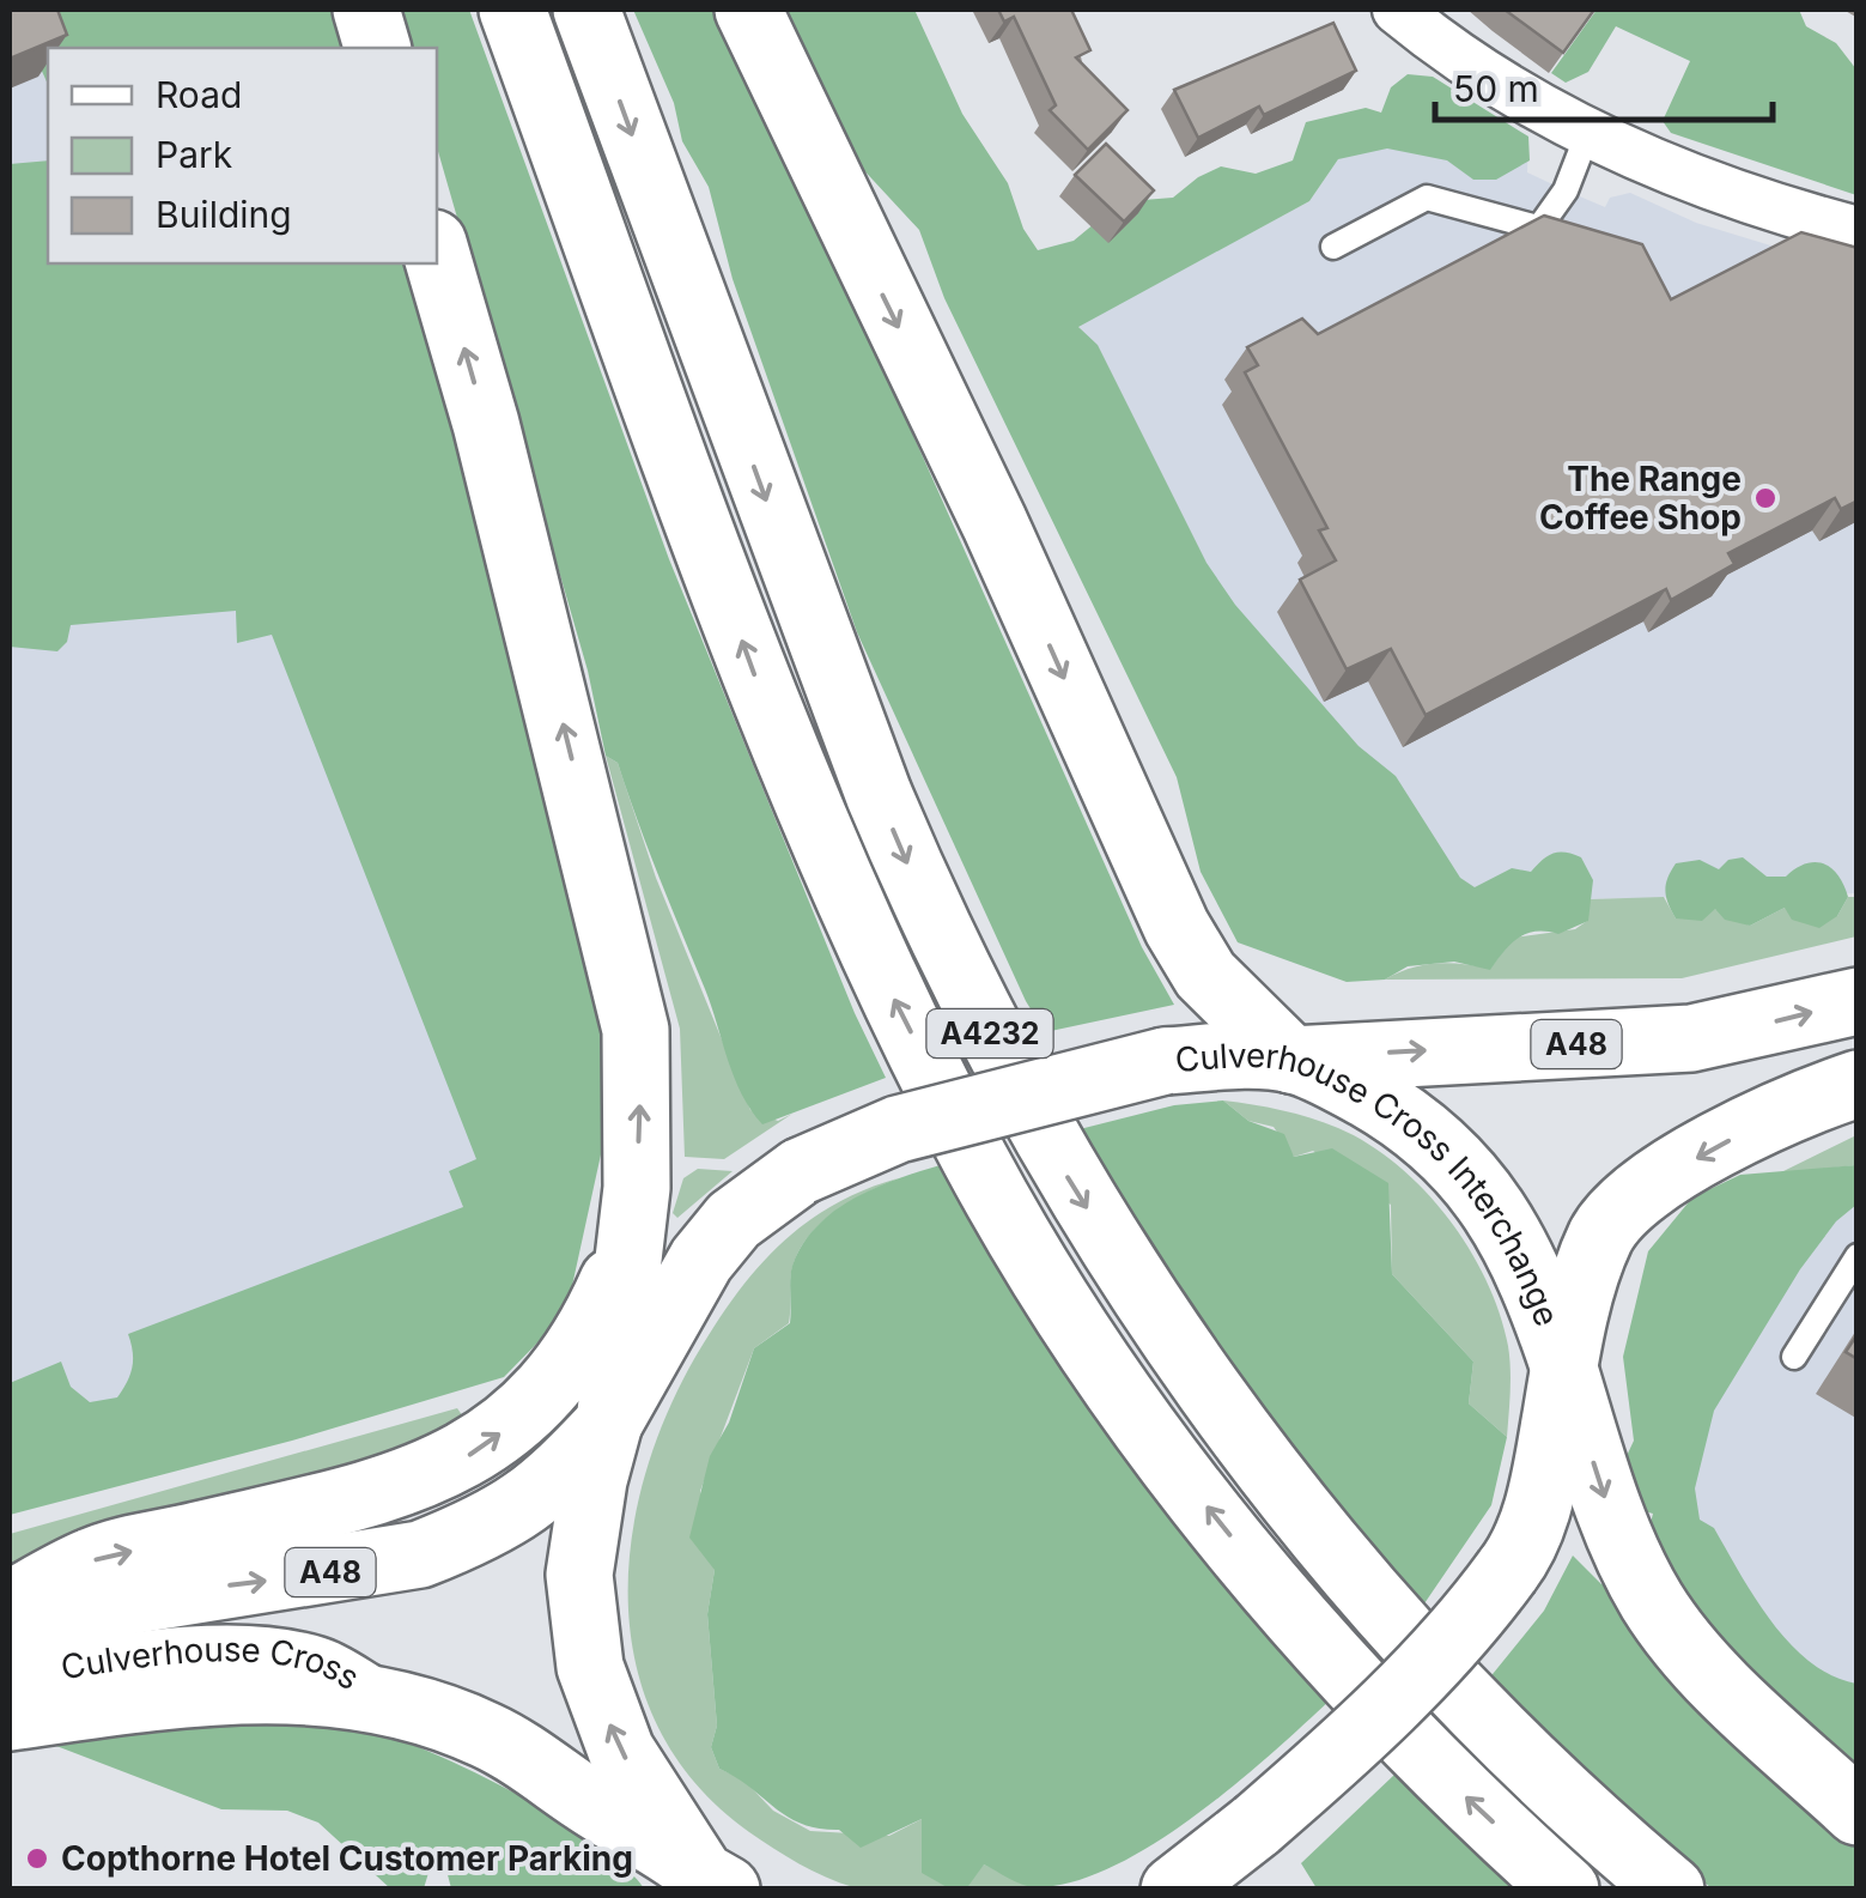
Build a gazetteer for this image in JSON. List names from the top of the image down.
{
  "streets": {
    "main road": ["A4232", "A48", "Culverhouse Cross Interchange"],
    "street": ["Culverhouse Cross"]
  },
  "crossings": [
    ["A48", "Culverhouse Cross Interchange"]
  ],
  "places": ["The Range Coffee Shop", "Copthorne Hotel Customer Parking"],
  "legend": ["Road", "Park", "Building"],
  "scale_bar": "50 m"
}
